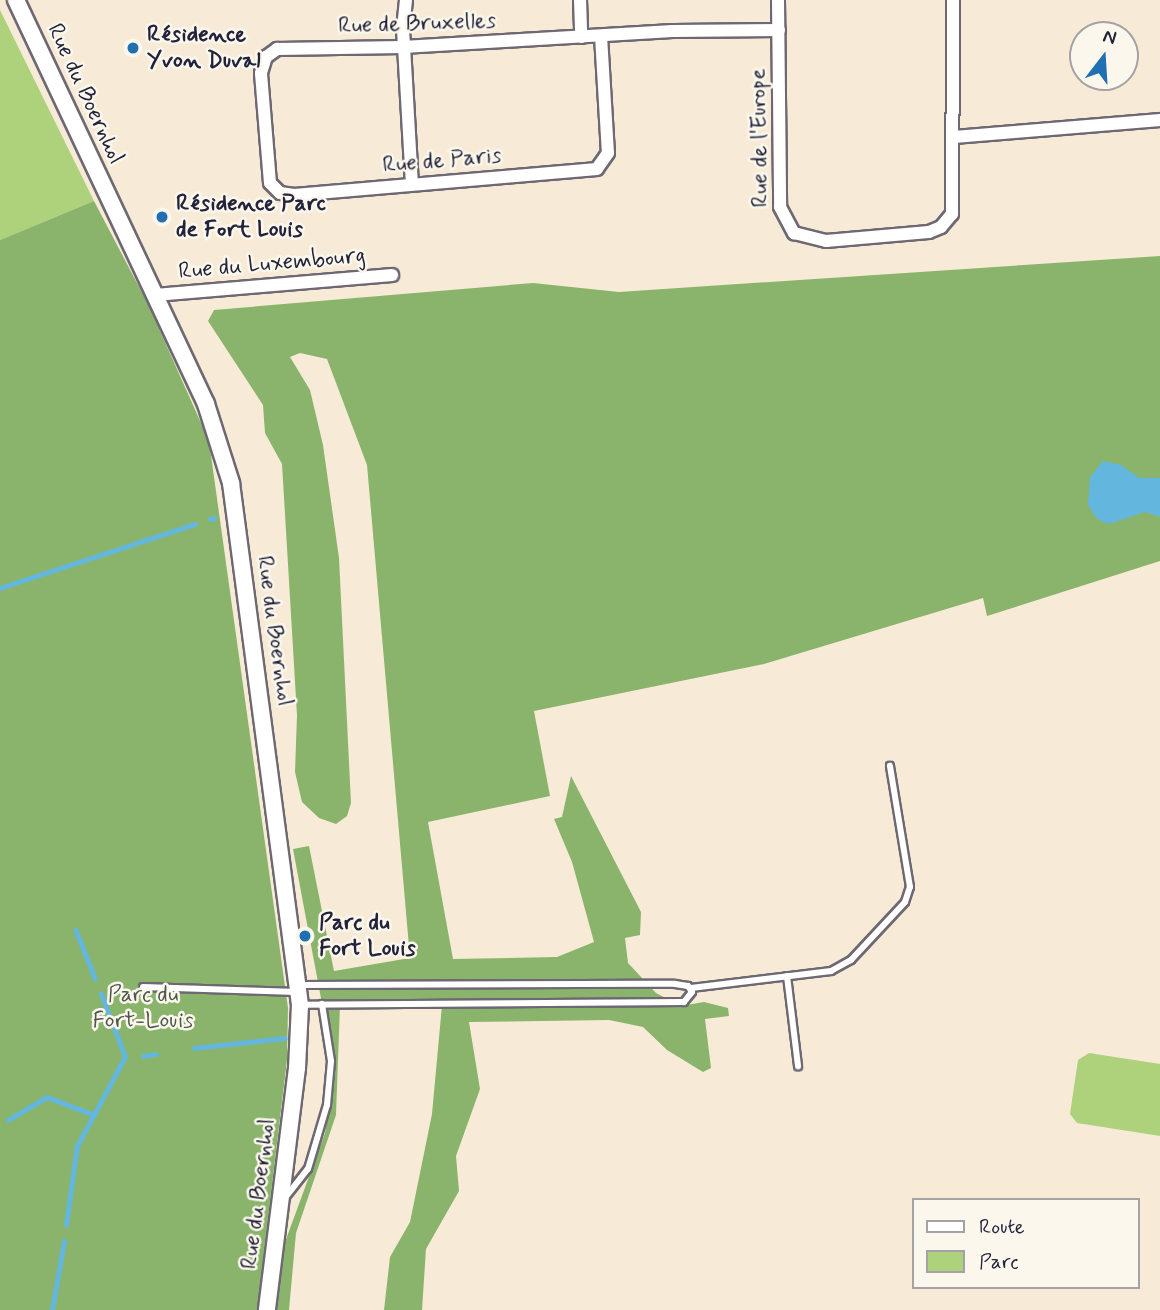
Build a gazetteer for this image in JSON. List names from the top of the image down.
{
  "streets": {
    "street": [
      "Rue de Bruxelles",
      "Rue du Boernhol",
      "Rue de l'Europe",
      "Rue de Paris",
      "Rue du Luxembourg"
    ]
  },
  "crossings": [
    ["Rue de Bruxelles", "Rue de l'Europe"],
    ["Rue de Bruxelles", "Rue de Paris"],
    ["Rue du Boernhol", "Rue du Luxembourg"]
  ],
  "parks": ["Parc du Fort-Louis"],
  "places": ["Résidence Yvon Duval", "Résidence Parc de Fort Louis", "Parc du Fort Louis"],
  "legend": ["Route", "Parc"],
  "north": "top"
}
